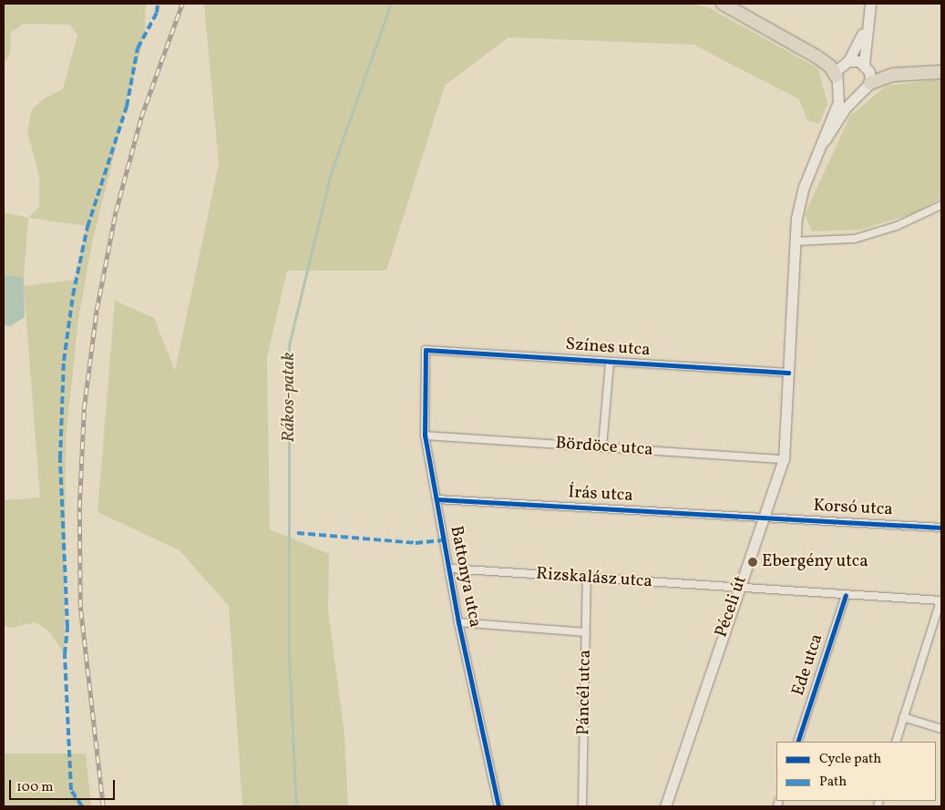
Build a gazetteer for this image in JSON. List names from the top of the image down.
{
  "streets": {
    "main road": ["Péceli út"],
    "street": [
      "Színes utca",
      "Bördöce utca",
      "Írás utca",
      "Korsó utca",
      "Battonya utca",
      "Rizskalász utca",
      "Ede utca",
      "Páncél utca"
    ]
  },
  "crossings": [
    ["Színes utca", "Battonya utca"],
    ["Színes utca", "Péceli út"],
    ["Bördöce utca", "Battonya utca"],
    ["Bördöce utca", "Péceli út"],
    ["Írás utca", "Korsó utca"],
    ["Írás utca", "Battonya utca"],
    ["Írás utca", "Péceli út"],
    ["Korsó utca", "Péceli út"],
    ["Battonya utca", "Rizskalász utca"],
    ["Rizskalász utca", "Péceli út"],
    ["Rizskalász utca", "Páncél utca"]
  ],
  "water": ["Rákos-patak"],
  "places": ["Ebergény utca"],
  "legend": ["Cycle path", "Path"],
  "scale_bar": "100 m"
}
